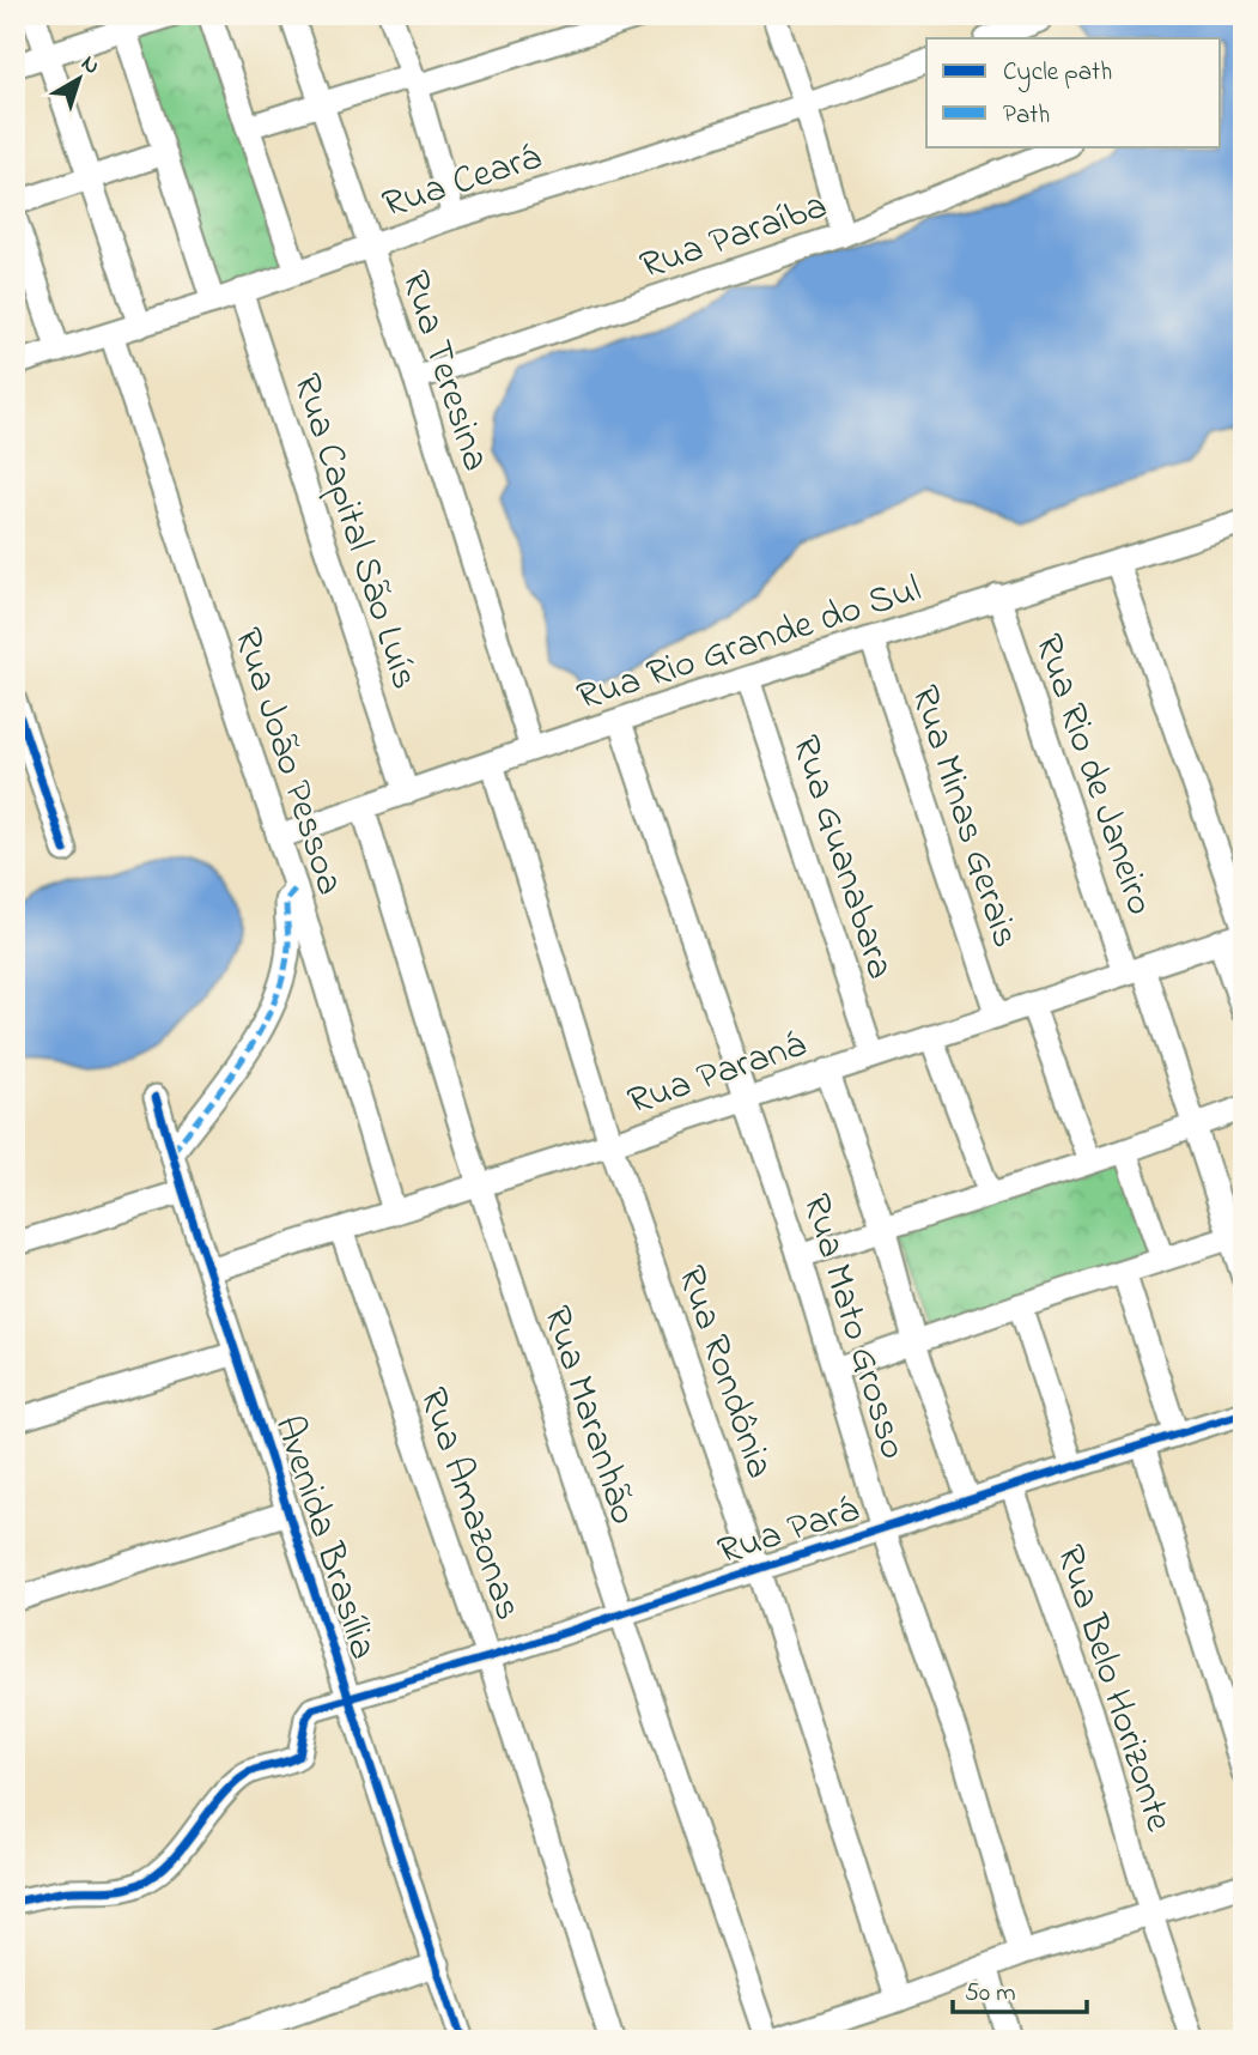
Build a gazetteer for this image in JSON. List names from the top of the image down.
{
  "streets": {
    "street": [
      "Rua Ceará",
      "Rua Paraíba",
      "Rua Teresina",
      "Rua Capital São Luís",
      "Rua Rio Grande do Sul",
      "Rua João Pessoa",
      "Rua Rio de Janeiro",
      "Rua Minas Gerais",
      "Rua Guanabara",
      "Rua Paraná",
      "Rua Mato Grosso",
      "Rua Rondônia",
      "Rua Maranhão",
      "Rua Amazonas",
      "Rua Pará",
      "Avenida Brasília",
      "Rua Belo Horizonte"
    ]
  },
  "crossings": [
    ["Rua Ceará", "Rua Teresina"],
    ["Rua Ceará", "Rua Capital São Luís"],
    ["Rua Ceará", "Rua João Pessoa"],
    ["Rua Paraíba", "Rua Teresina"],
    ["Rua Teresina", "Rua Rio Grande do Sul"],
    ["Rua Capital São Luís", "Rua Rio Grande do Sul"],
    ["Rua Rio Grande do Sul", "Rua João Pessoa"],
    ["Rua Rio Grande do Sul", "Rua Rio de Janeiro"],
    ["Rua Rio Grande do Sul", "Rua Minas Gerais"],
    ["Rua Rio Grande do Sul", "Rua Guanabara"],
    ["Rua Rio Grande do Sul", "Rua Mato Grosso"],
    ["Rua Rio Grande do Sul", "Rua Rondônia"],
    ["Rua Rio Grande do Sul", "Rua Maranhão"],
    ["Rua João Pessoa", "Rua Paraná"],
    ["Rua Rio de Janeiro", "Rua Paraná"],
    ["Rua Minas Gerais", "Rua Paraná"],
    ["Rua Guanabara", "Rua Paraná"],
    ["Rua Paraná", "Rua Mato Grosso"],
    ["Rua Paraná", "Rua Rondônia"],
    ["Rua Paraná", "Rua Maranhão"],
    ["Rua Paraná", "Rua Amazonas"],
    ["Rua Paraná", "Avenida Brasília"],
    ["Rua Mato Grosso", "Rua Pará"],
    ["Rua Rondônia", "Rua Pará"],
    ["Rua Maranhão", "Rua Pará"],
    ["Rua Amazonas", "Rua Pará"],
    ["Rua Pará", "Avenida Brasília"],
    ["Rua Pará", "Rua Belo Horizonte"]
  ],
  "legend": ["Cycle path", "Path"],
  "scale_bar": "50 m",
  "north": "top right"
}
